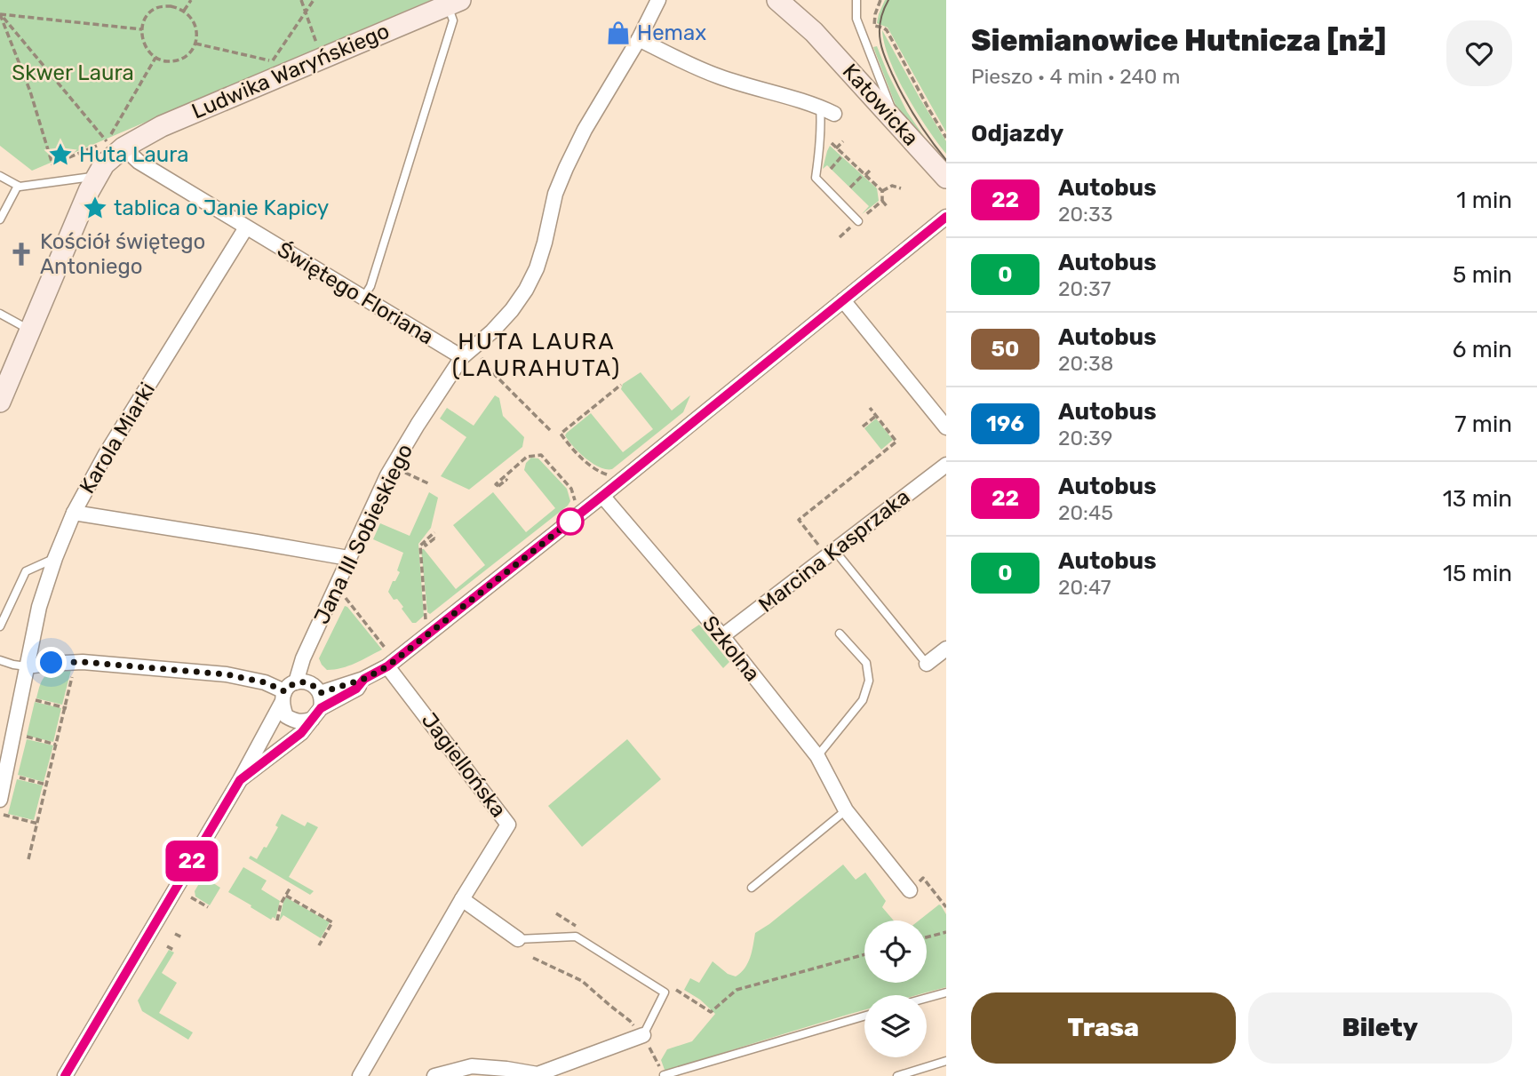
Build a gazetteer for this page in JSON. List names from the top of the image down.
{
  "streets": {
    "street": [
      "Ludwika Waryńskiego",
      "Katowicka",
      "Świętego Floriana",
      "Karola Miarki",
      "Jana III Sobieskiego",
      "Marcina Kasprzaka",
      "Szkolna",
      "Jagiellońska"
    ]
  },
  "crossings": [
    ["Ludwika Waryńskiego", "Świętego Floriana"],
    ["Świętego Floriana", "Karola Miarki"],
    ["Świętego Floriana", "Jana III Sobieskiego"],
    ["Marcina Kasprzaka", "Szkolna"]
  ],
  "districts": ["HUTA LAURA (LAURAHUTA)"],
  "parks": ["Skwer Laura"],
  "places": {
    "shop": ["Hemax"],
    "place": ["Huta Laura", "tablica o Janie Kapicy"],
    "church": ["Kościół świętego Antoniego"]
  },
  "lines": ["bus line 22"],
  "page": {
    "on_map": "22",
    "heading": [
      ["Siemianowice Hutnicza [nż]", "Pieszo · 4 min · 240 m"],
      "Odjazdy"
    ],
    "list": [
      {
        "mark": "22",
        "name": "Autobus",
        "note": "20:33",
        "value": "1 min"
      },
      {
        "mark": "0",
        "name": "Autobus",
        "note": "20:37",
        "value": "5 min"
      },
      {
        "mark": "50",
        "name": "Autobus",
        "note": "20:38",
        "value": "6 min"
      },
      {
        "mark": "196",
        "name": "Autobus",
        "note": "20:39",
        "value": "7 min"
      },
      {
        "mark": "22",
        "name": "Autobus",
        "note": "20:45",
        "value": "13 min"
      },
      {
        "mark": "0",
        "name": "Autobus",
        "note": "20:47",
        "value": "15 min"
      }
    ],
    "buttons": ["Trasa", "Bilety"]
  }
}
